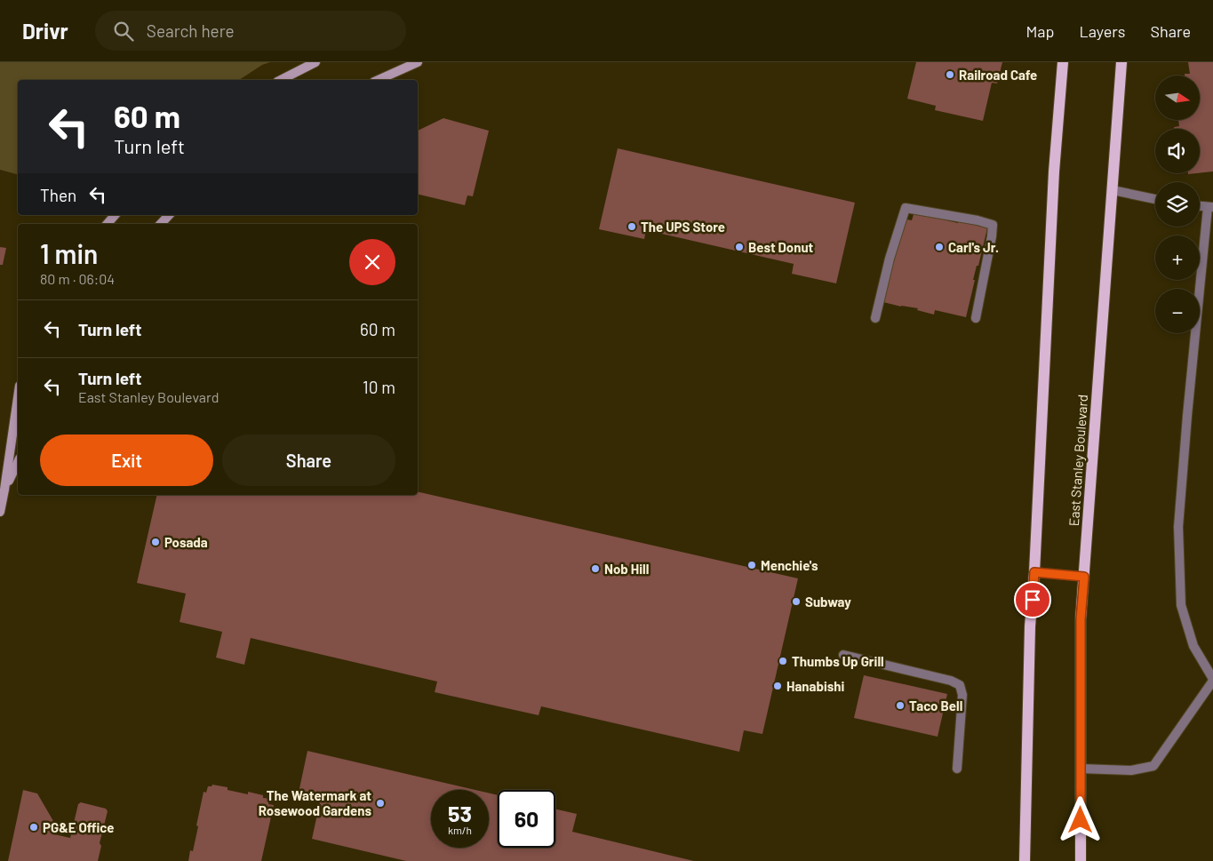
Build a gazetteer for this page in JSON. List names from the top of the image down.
{
  "streets": {
    "main road": ["East Stanley Boulevard"]
  },
  "places": [
    "Railroad Cafe",
    "The UPS Store",
    "Best Donut",
    "Carl's Jr.",
    "Posada",
    "Menchie's",
    "Nob Hill",
    "Subway",
    "Thumbs Up Grill",
    "Hanabishi",
    "Taco Bell",
    "The Watermark at Rosewood Gardens",
    "PG&E Office"
  ],
  "north": "right",
  "page": {
    "header": "Drivr",
    "search": "Search here",
    "nav": ["Map", "Layers", "Share"],
    "map_buttons": ["+", "−"],
    "turn": ["60 m", "Turn left"],
    "then": "Then",
    "heading": ["1 min", "80 m · 06:04"],
    "list": [
      {
        "name": "Turn left",
        "value": "60 m"
      },
      {
        "name": "Turn left",
        "note": "East Stanley Boulevard",
        "value": "10 m"
      }
    ],
    "buttons": ["Exit", "Share"],
    "speed": "53 km/h",
    "limit": "60"
  }
}
